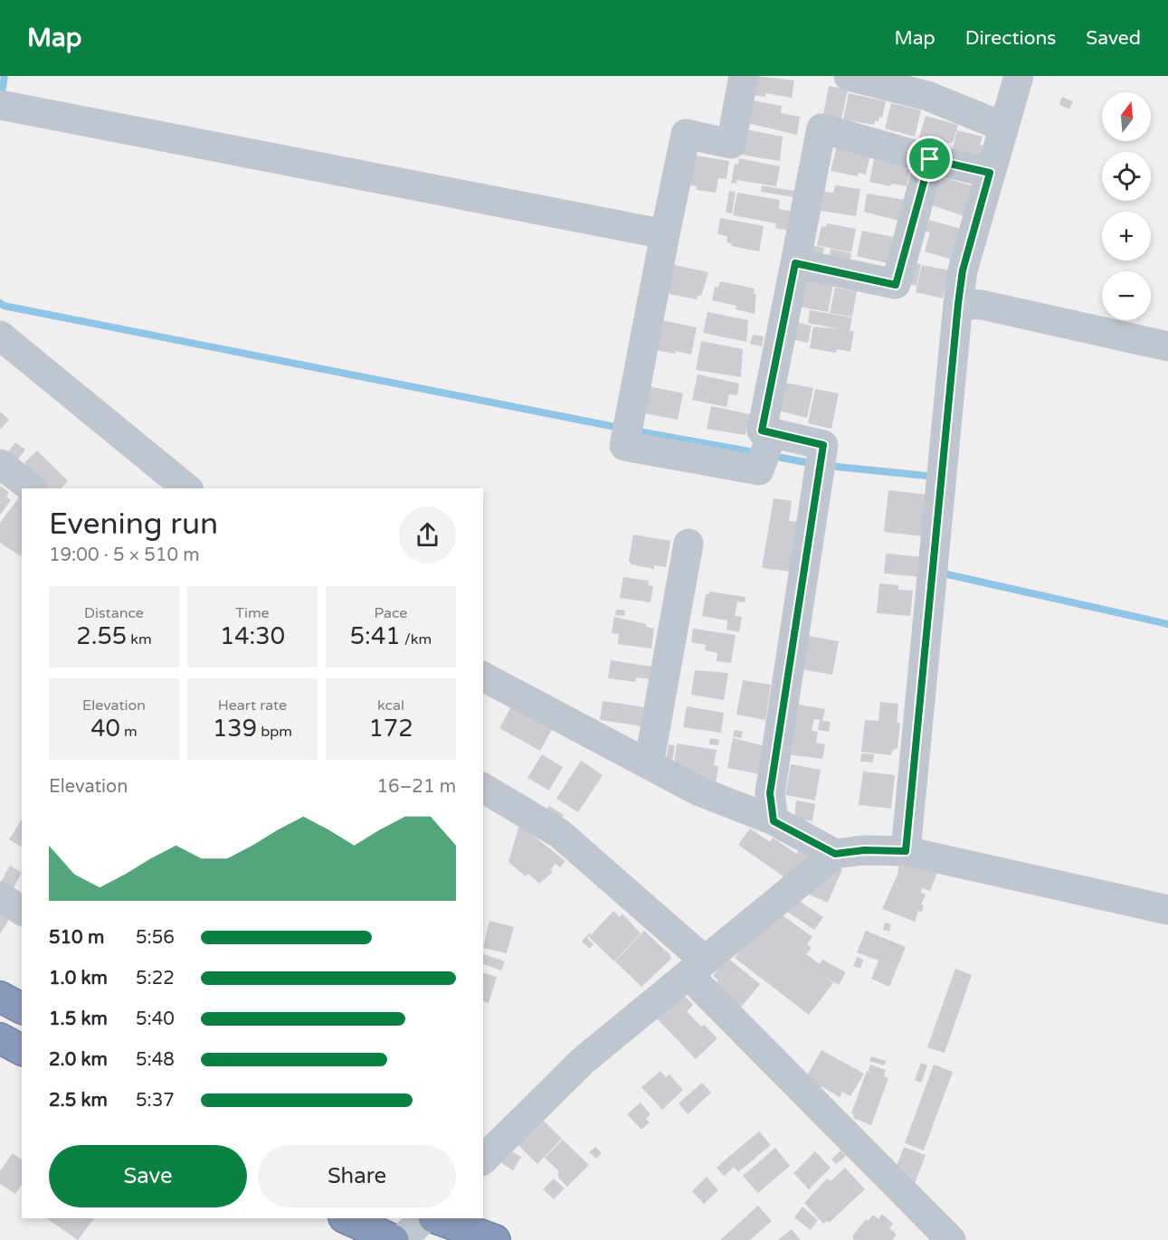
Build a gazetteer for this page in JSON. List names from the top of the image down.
{
  "north": "top",
  "page": {
    "header": "Map",
    "nav": ["Map", "Directions", "Saved"],
    "map_buttons": ["+", "−"],
    "heading": ["Evening run", "19:00 · 5 × 510 m"],
    "stats": [
      ["Distance", "2.55 km"],
      ["Time", "14:30"],
      ["Pace", "5:41 /km"],
      ["Elevation", "40 m"],
      ["Heart rate", "139 bpm"],
      ["kcal", "172"]
    ],
    "chart": ["Elevation", "16–21 m"],
    "list": [
      {
        "name": "510 m",
        "note": "5:56"
      },
      {
        "name": "1.0 km",
        "note": "5:22"
      },
      {
        "name": "1.5 km",
        "note": "5:40"
      },
      {
        "name": "2.0 km",
        "note": "5:48"
      },
      {
        "name": "2.5 km",
        "note": "5:37"
      }
    ],
    "buttons": ["Save", "Share"]
  }
}
